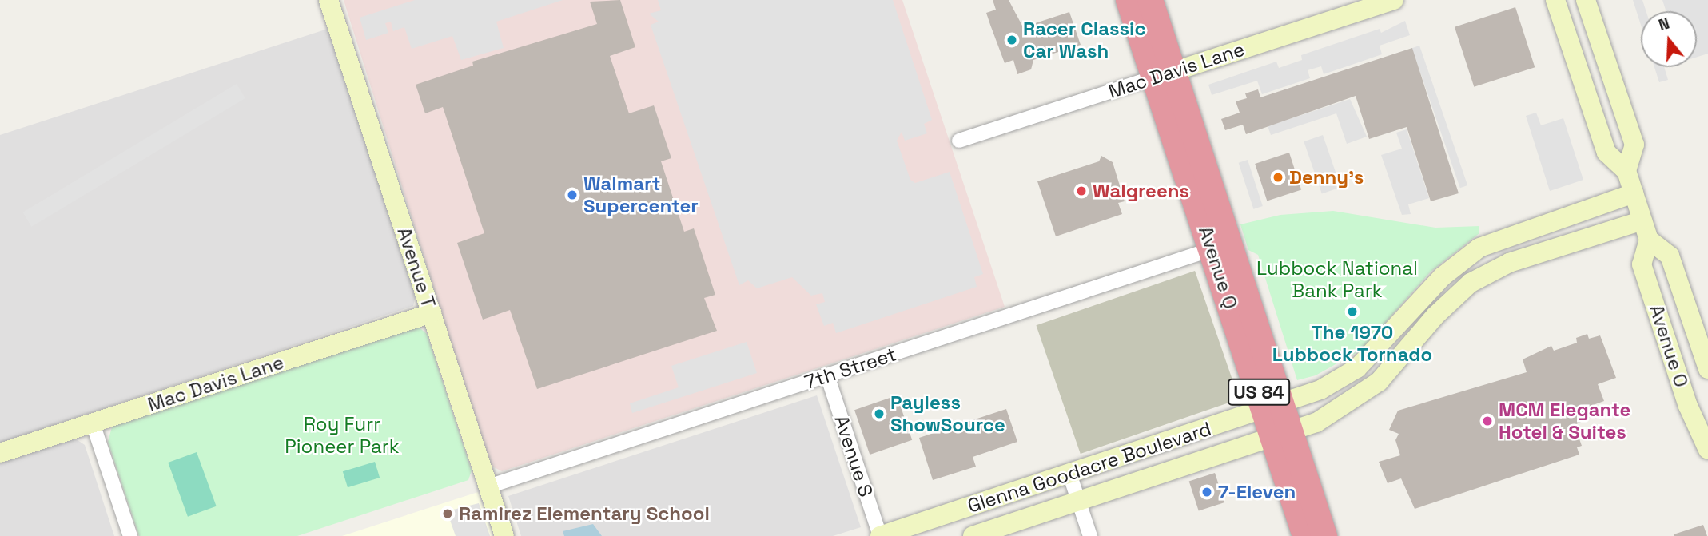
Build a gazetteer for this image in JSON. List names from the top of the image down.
{
  "streets": {
    "highway": ["Avenue Q", "US 84"],
    "street": [
      "Mac Davis Lane",
      "Avenue T",
      "Avenue O",
      "7th Street",
      "Avenue S",
      "Glenna Goodacre Boulevard"
    ]
  },
  "crossings": [
    ["Mac Davis Lane", "Avenue T"],
    ["Mac Davis Lane", "Avenue Q"],
    ["Avenue T", "7th Street"],
    ["Avenue Q", "7th Street"],
    ["Avenue Q", "Glenna Goodacre Boulevard"],
    ["7th Street", "Avenue S"],
    ["Avenue S", "Glenna Goodacre Boulevard"]
  ],
  "parks": ["Lubbock National Bank Park", "Roy Furr Pioneer Park"],
  "places": [
    "Racer Classic Car Wash",
    "Denny's",
    "Walgreens",
    "Walmart Supercenter",
    "The 1970 Lubbock Tornado",
    "Payless ShowSource",
    "MCM Elegante Hotel & Suites",
    "7-Eleven",
    "Ramirez Elementary School"
  ],
  "north": "top"
}
